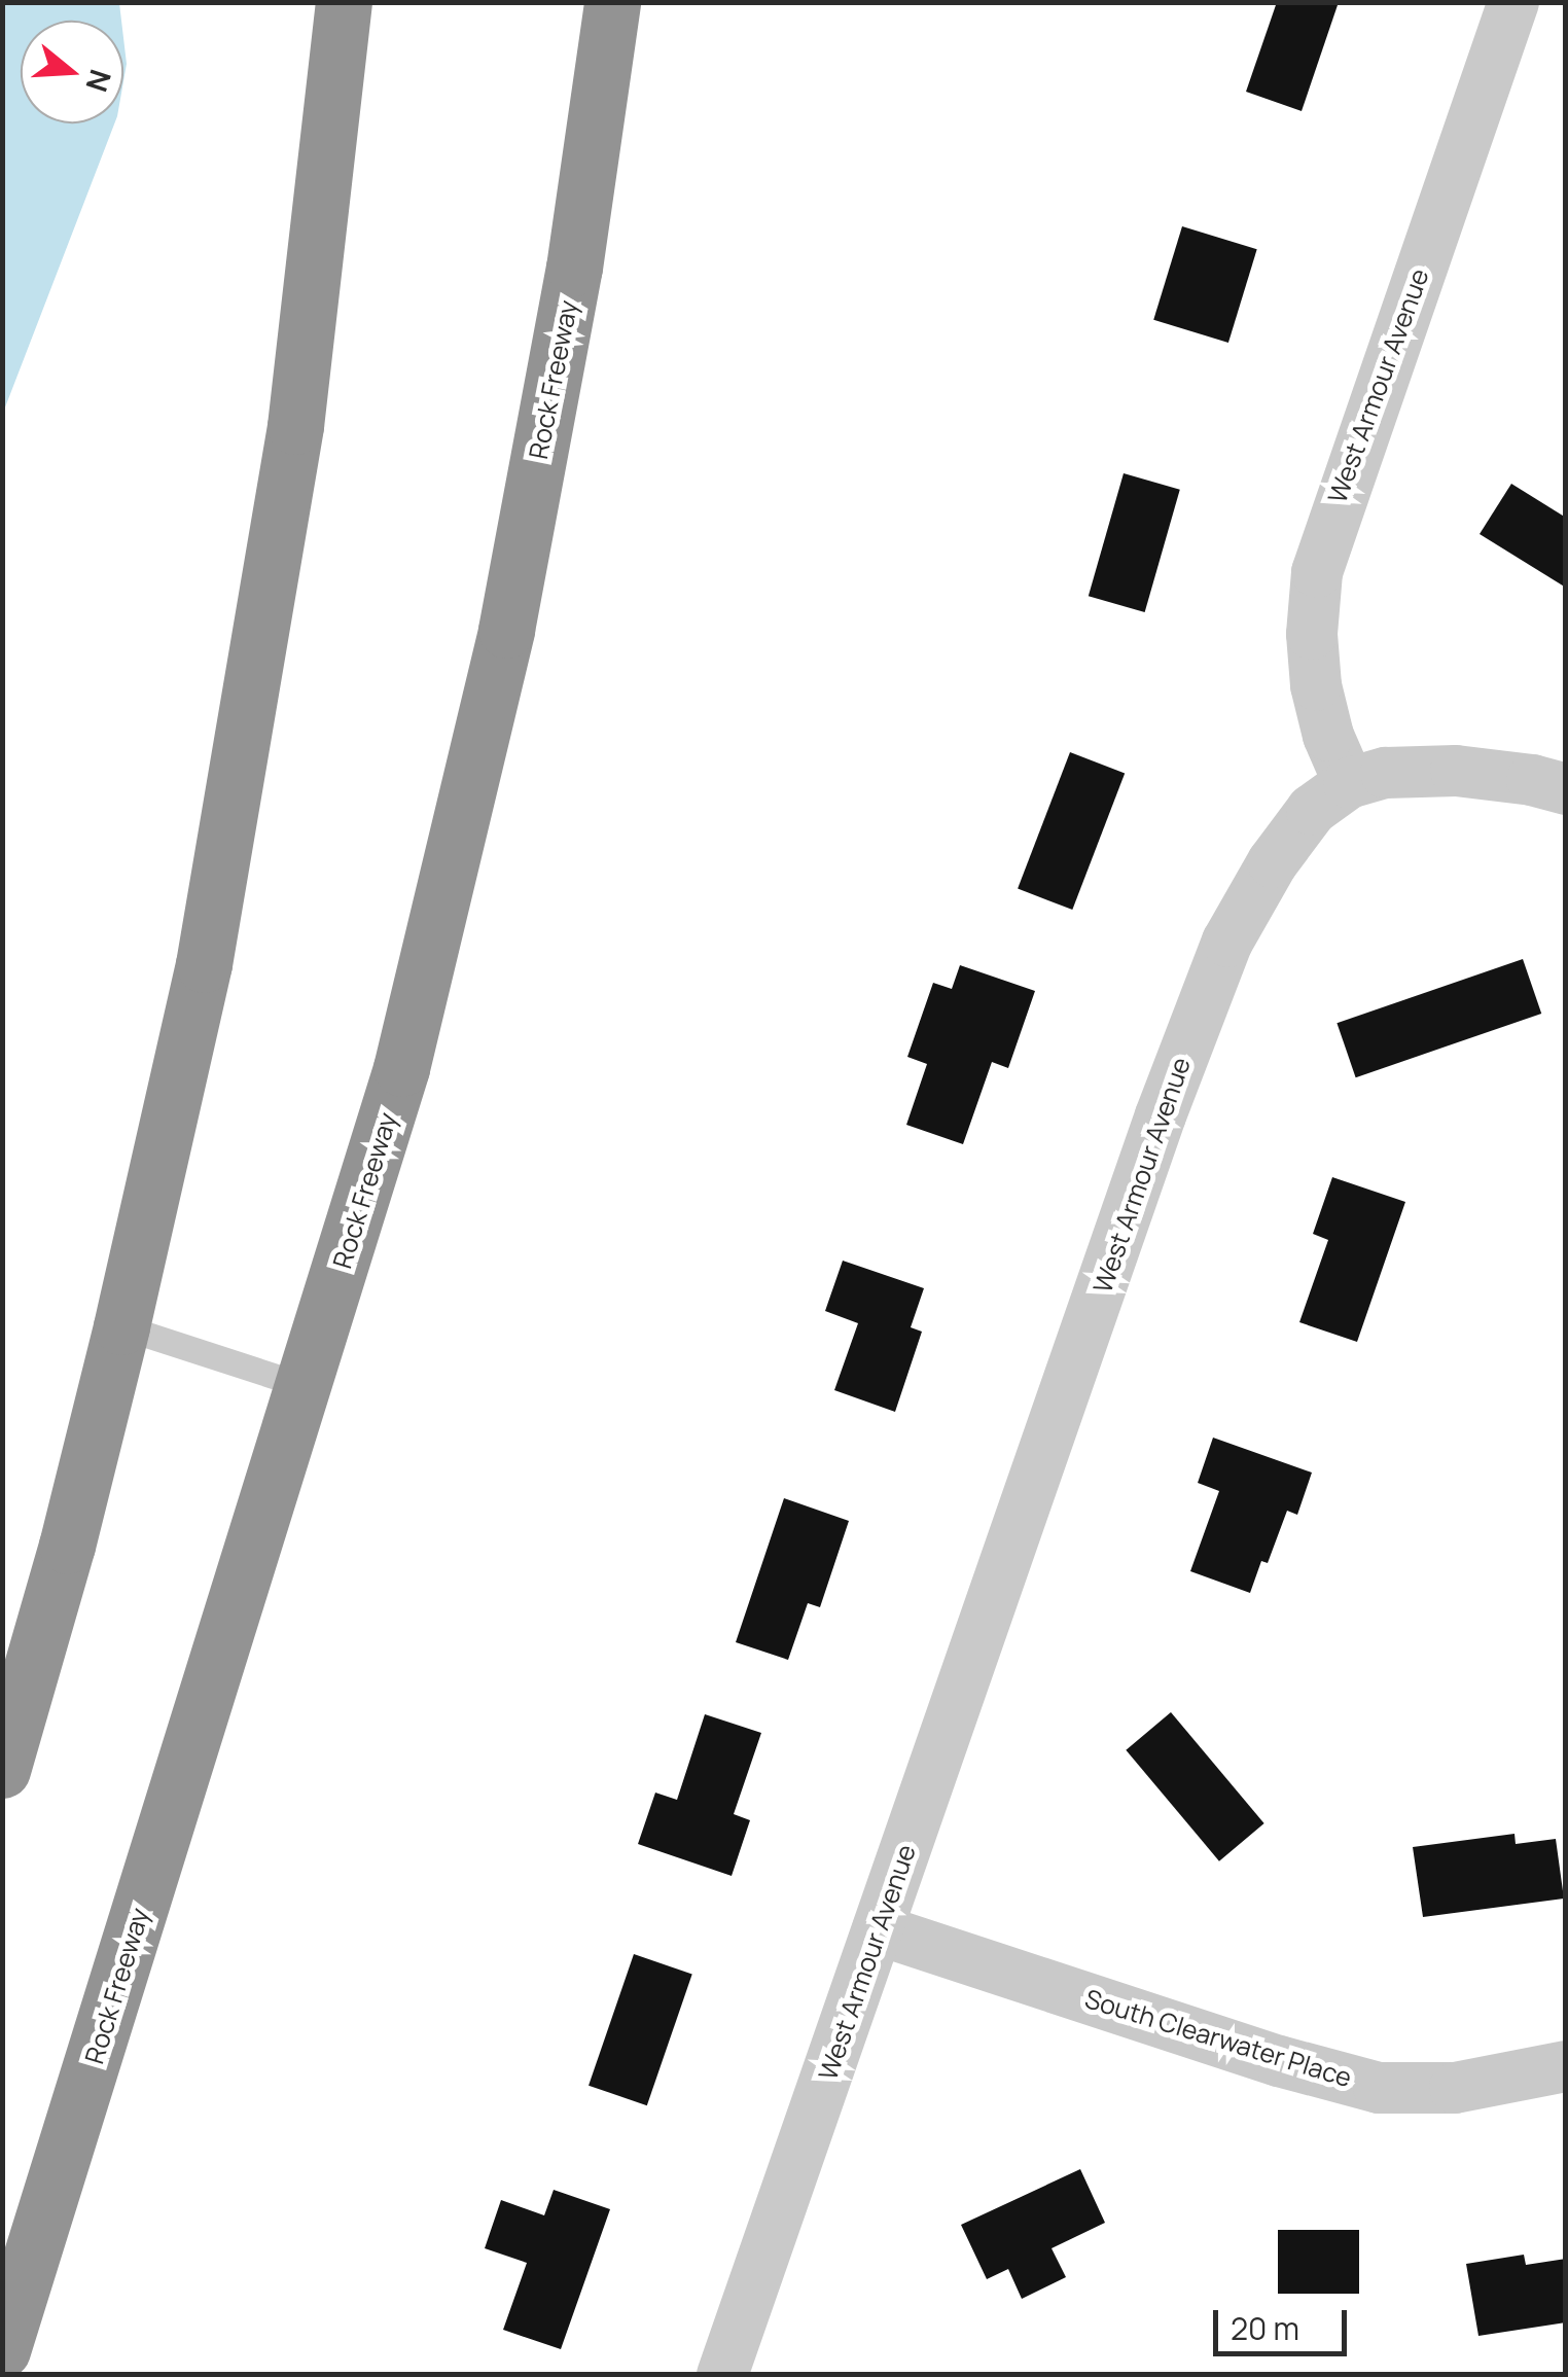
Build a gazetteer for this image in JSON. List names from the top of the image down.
{
  "streets": {
    "highway": ["Rock Freeway"],
    "street": ["West Armour Avenue", "South Clearwater Place"]
  },
  "crossings": [
    ["West Armour Avenue", "South Clearwater Place"]
  ],
  "scale_bar": "20 m",
  "north": "right"
}
